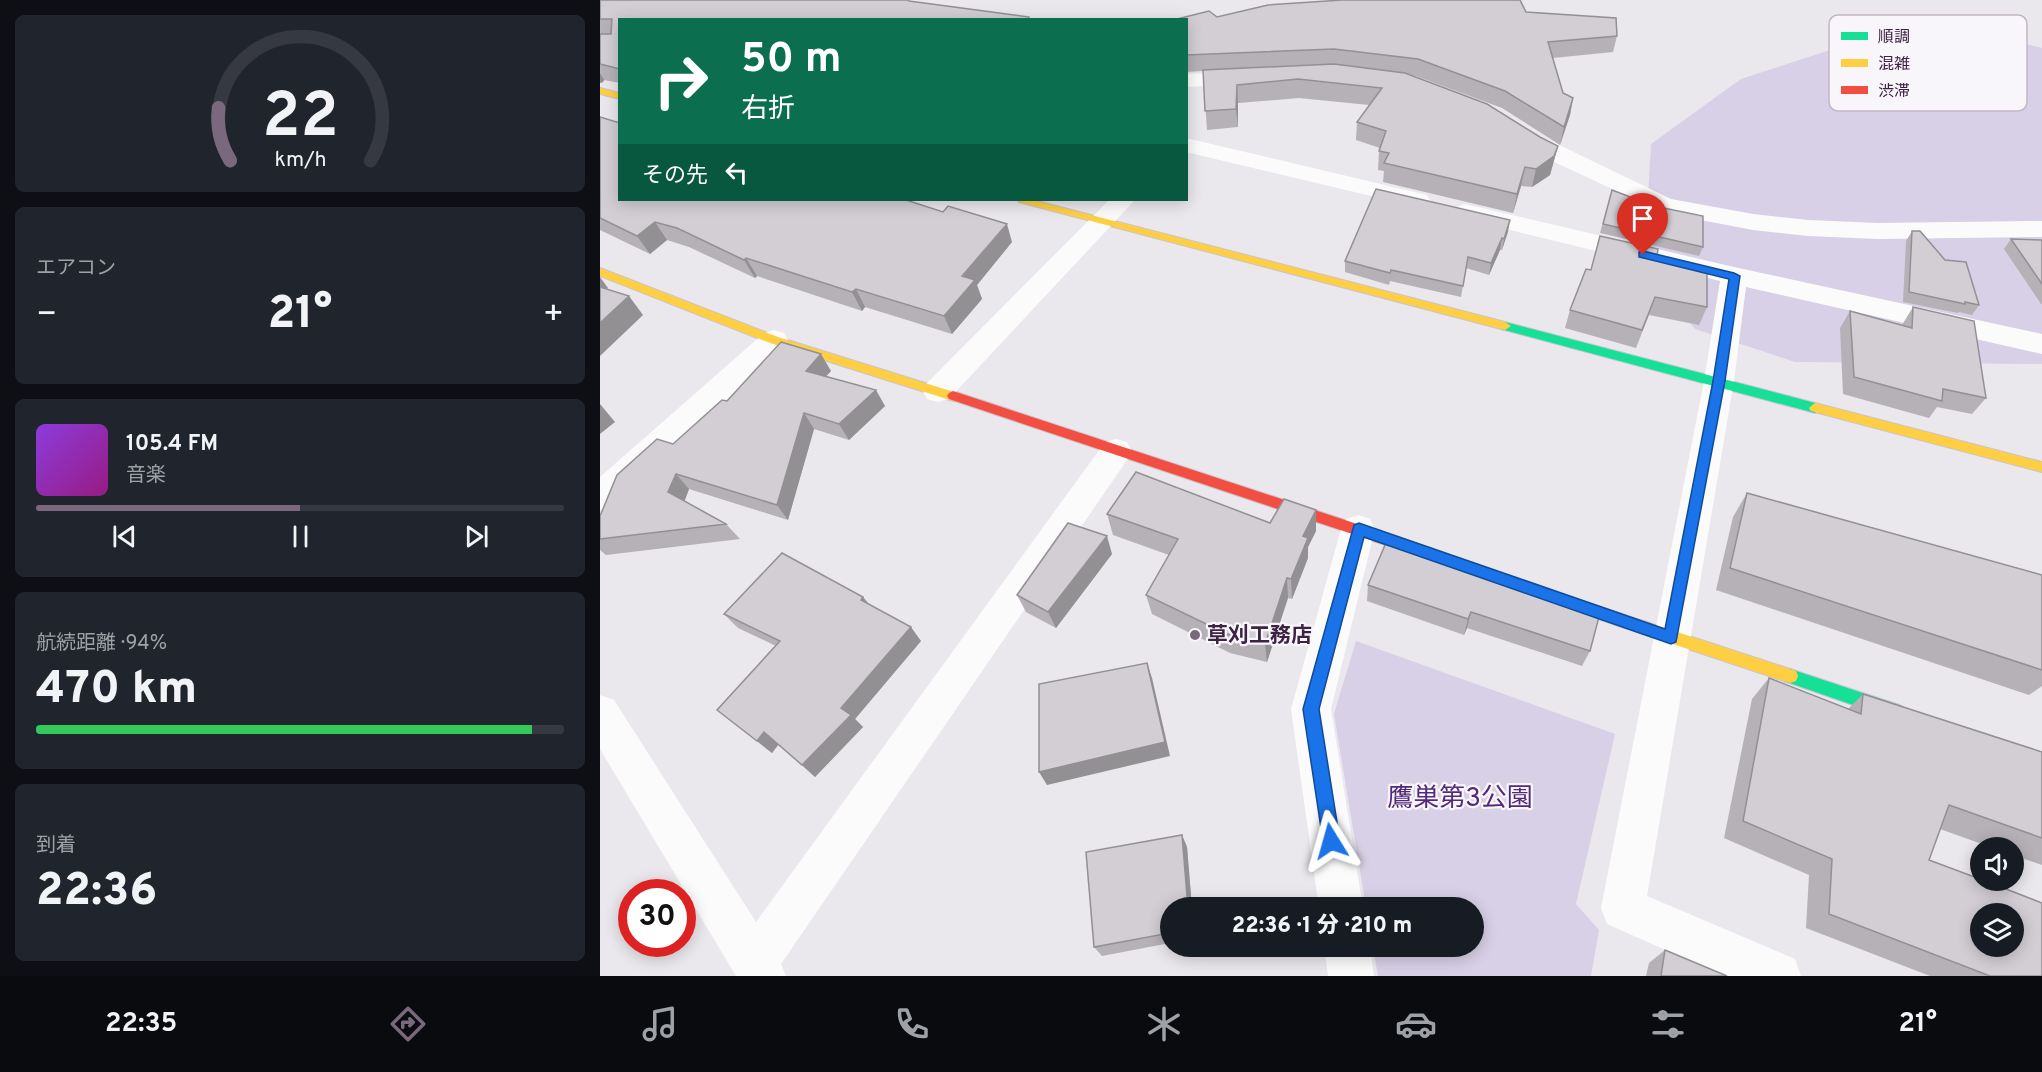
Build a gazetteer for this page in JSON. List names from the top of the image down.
{
  "parks": ["鷹巣第3公園"],
  "places": ["草刈工務店"],
  "legend": ["順調", "混雑", "渋滞"],
  "page": {
    "turn": ["50 m", "右折"],
    "then": "その先",
    "tile": [
      "エアコン",
      ["航続距離 · 94%", "470 km"],
      ["到着", "22:36"]
    ],
    "heat": ["−", "21°", "+"],
    "song": ["105.4 FM", "音楽"],
    "limit": "30",
    "trip": "22:36 · 1 分 · 210 m",
    "tabs": ["22:35", "21°"],
    "gauge": ["22", "km/h"]
  }
}
